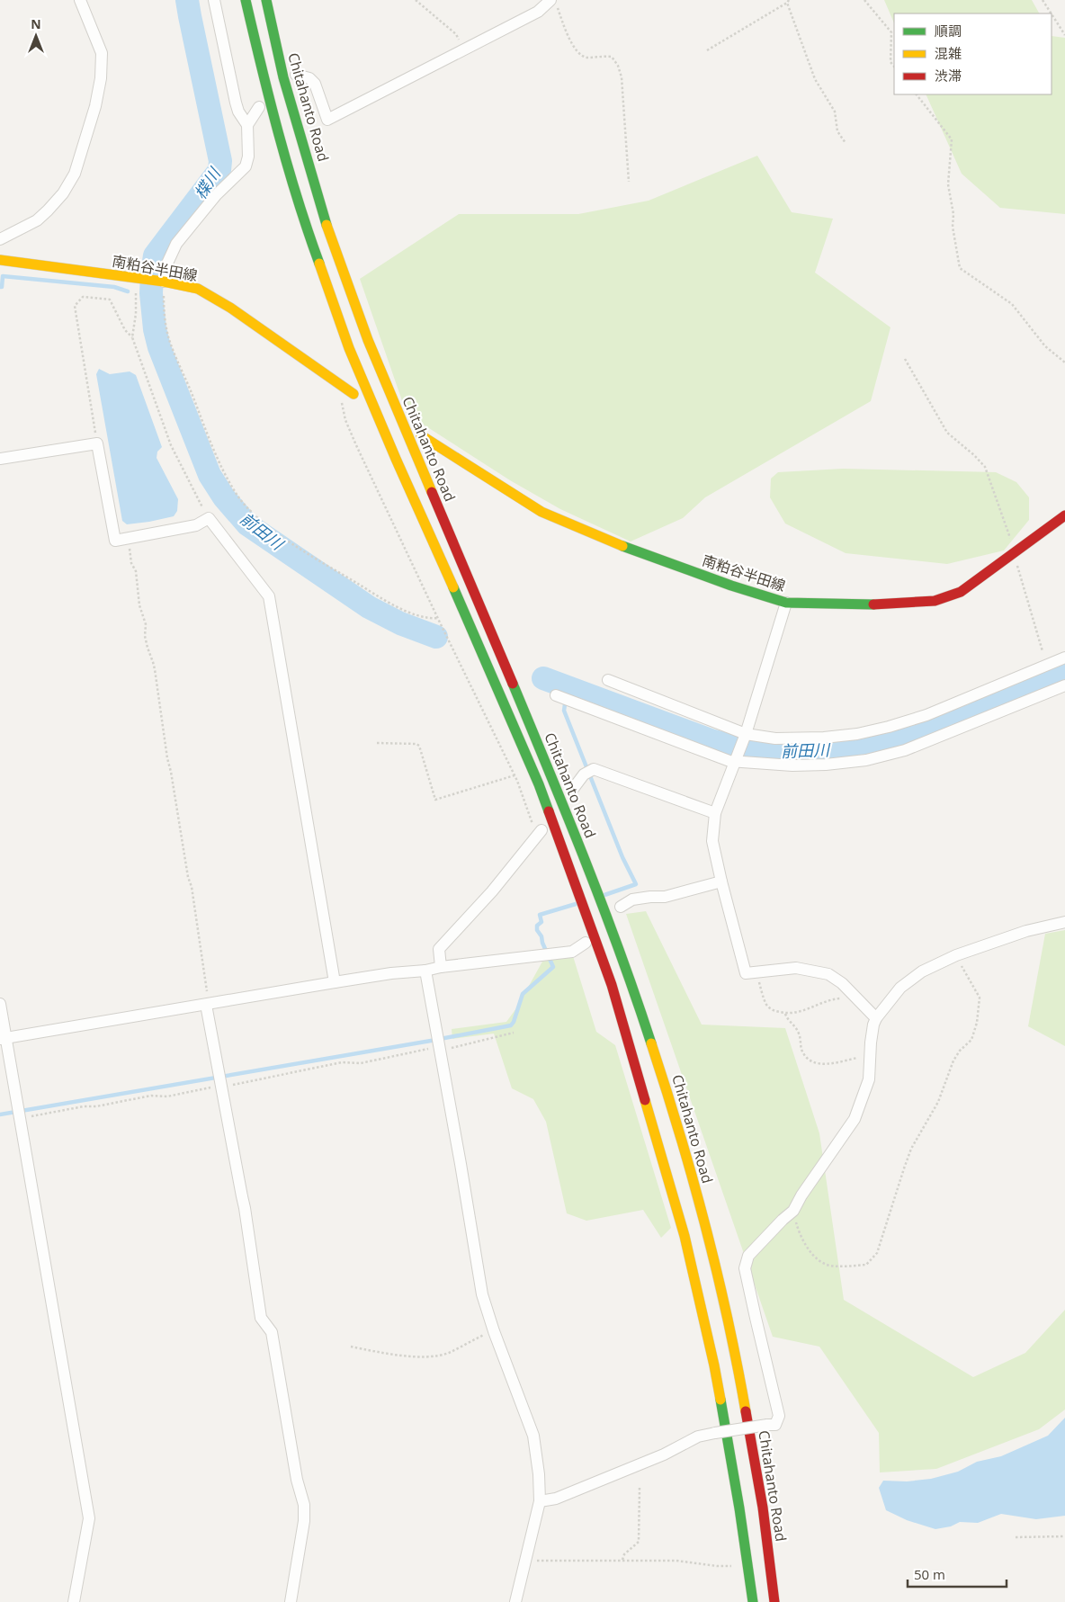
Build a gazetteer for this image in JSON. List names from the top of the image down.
{
  "streets": {
    "main road": ["Chitahanto Road", "南粕谷半田線"]
  },
  "water": ["楪川", "前田川"],
  "legend": ["順調", "混雑", "渋滞"],
  "scale_bar": "50 m",
  "north": "top"
}
